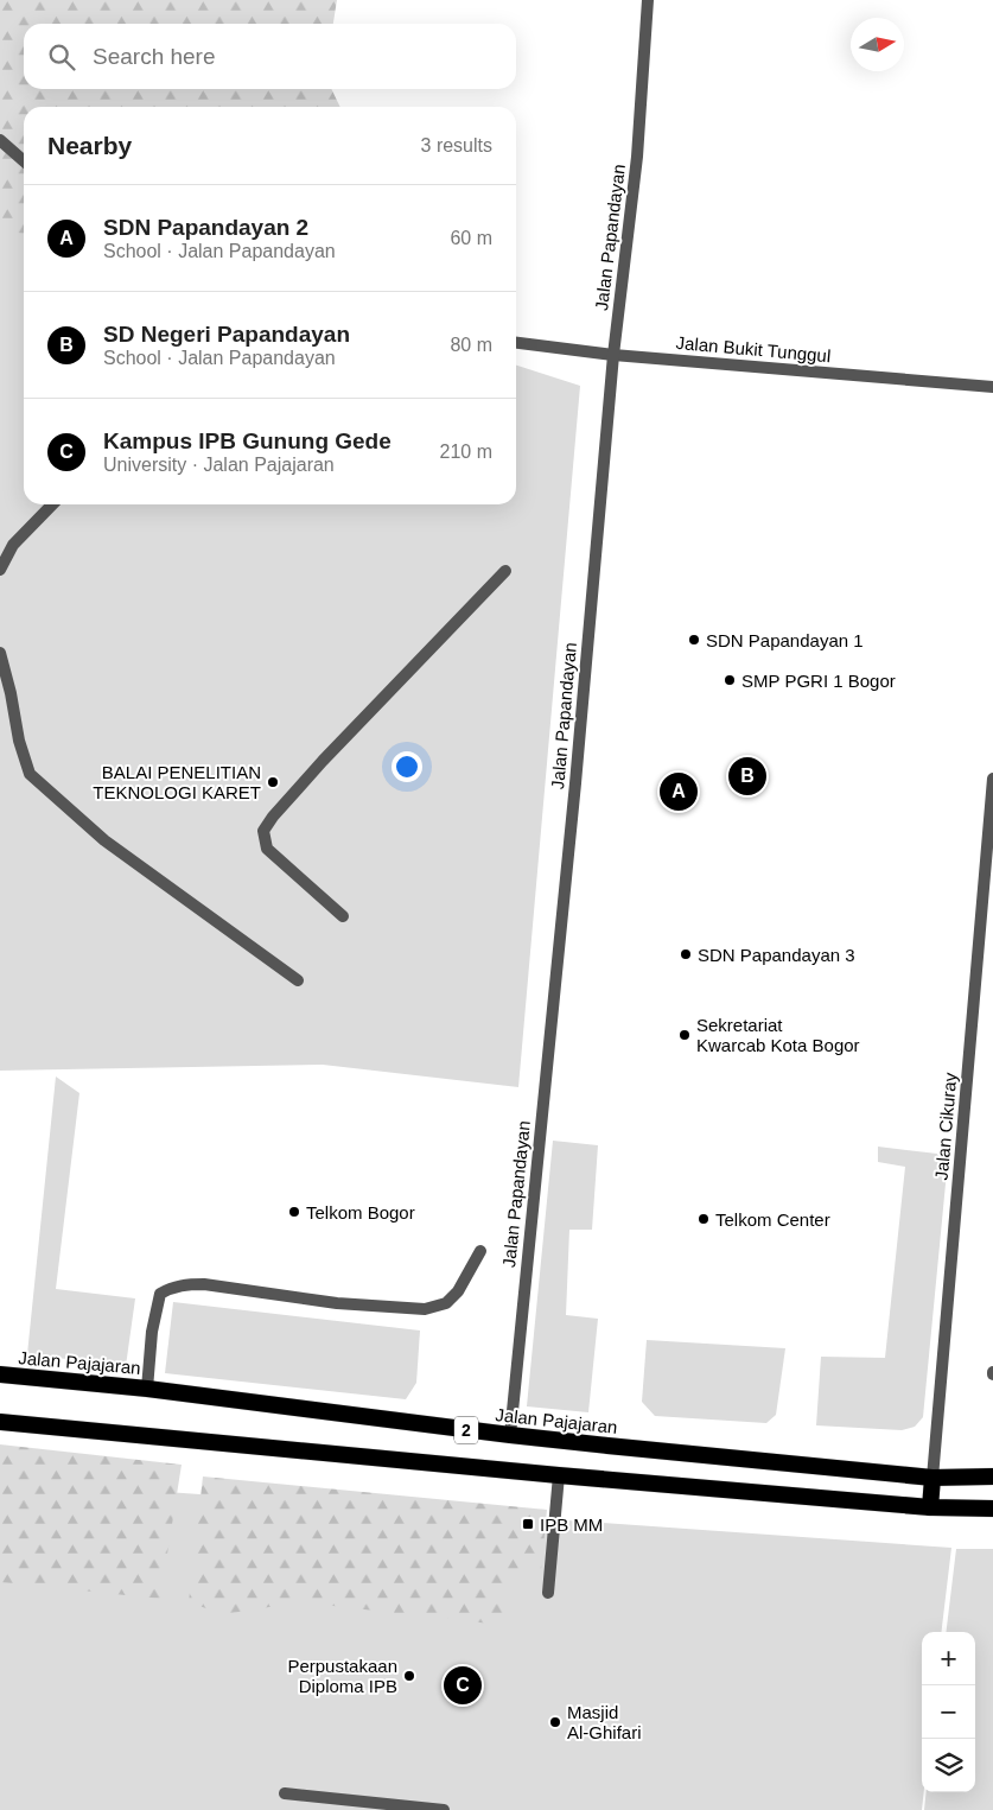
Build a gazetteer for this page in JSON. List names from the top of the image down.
{
  "streets": {
    "highway": ["Jalan Pajajaran", "2"],
    "street": ["Jalan Papandayan", "Jalan Bukit Tunggul", "Jalan Cikuray"]
  },
  "crossings": [
    ["Jalan Papandayan", "Jalan Bukit Tunggul"],
    ["Jalan Papandayan", "Jalan Pajajaran"],
    ["Jalan Cikuray", "Jalan Pajajaran"],
    ["Jalan Cikuray", "2"],
    ["Jalan Pajajaran", "2"]
  ],
  "places": {
    "other": [
      "SDN Papandayan 1",
      "SMP PGRI 1 Bogor",
      "BALAI PENELITIAN TEKNOLOGI KARET",
      "SDN Papandayan 3",
      "Sekretariat Kwarcab Kota Bogor",
      "Telkom Bogor",
      "Telkom Center",
      "Perpustakaan Diploma IPB",
      "Masjid Al-Ghifari"
    ],
    "transit": ["IPB MM"]
  },
  "north": "right",
  "page": {
    "search": "Search here",
    "heading": ["Nearby", "3 results"],
    "list": [
      {
        "mark": "A",
        "name": "SDN Papandayan 2",
        "note": "School · Jalan Papandayan",
        "value": "60 m"
      },
      {
        "mark": "B",
        "name": "SD Negeri Papandayan",
        "note": "School · Jalan Papandayan",
        "value": "80 m"
      },
      {
        "mark": "C",
        "name": "Kampus IPB Gunung Gede",
        "note": "University · Jalan Pajajaran",
        "value": "210 m"
      }
    ],
    "pins": ["B", "A", "C"],
    "map_buttons": ["+", "−"]
  }
}
